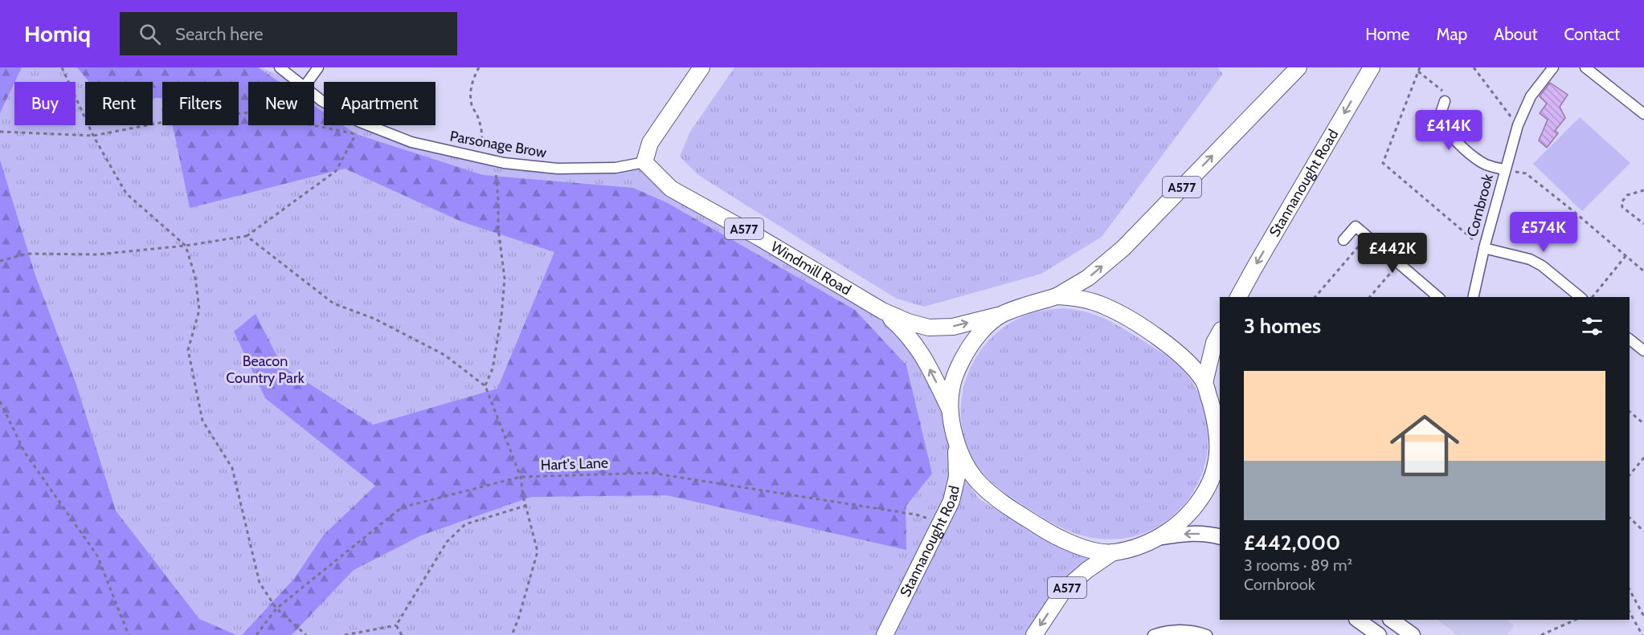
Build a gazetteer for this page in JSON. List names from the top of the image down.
{
  "streets": {
    "main road": ["Stannanought Road", "A577", "Windmill Road"],
    "street": ["Parsonage Brow", "Cornbrook"],
    "path": ["Hart's Lane"]
  },
  "crossings": [
    ["Parsonage Brow", "Windmill Road"],
    ["Stannanought Road", "A577"],
    ["Stannanought Road", "Hart's Lane"],
    ["A577", "Windmill Road"]
  ],
  "parks": ["Beacon Country Park"],
  "page": {
    "header": "Homiq",
    "search": "Search here",
    "nav": [
      "Home",
      "Map",
      "About",
      "Contact"
    ],
    "chip": [
      "Buy",
      "Rent",
      "Filters",
      "New",
      "Apartment"
    ],
    "price": ["£414K", "£574K", "£442K"],
    "heading": "3 homes",
    "list": [
      {
        "name": "£442,000",
        "note": "3 rooms · 89 m² · Cornbrook"
      }
    ]
  }
}
